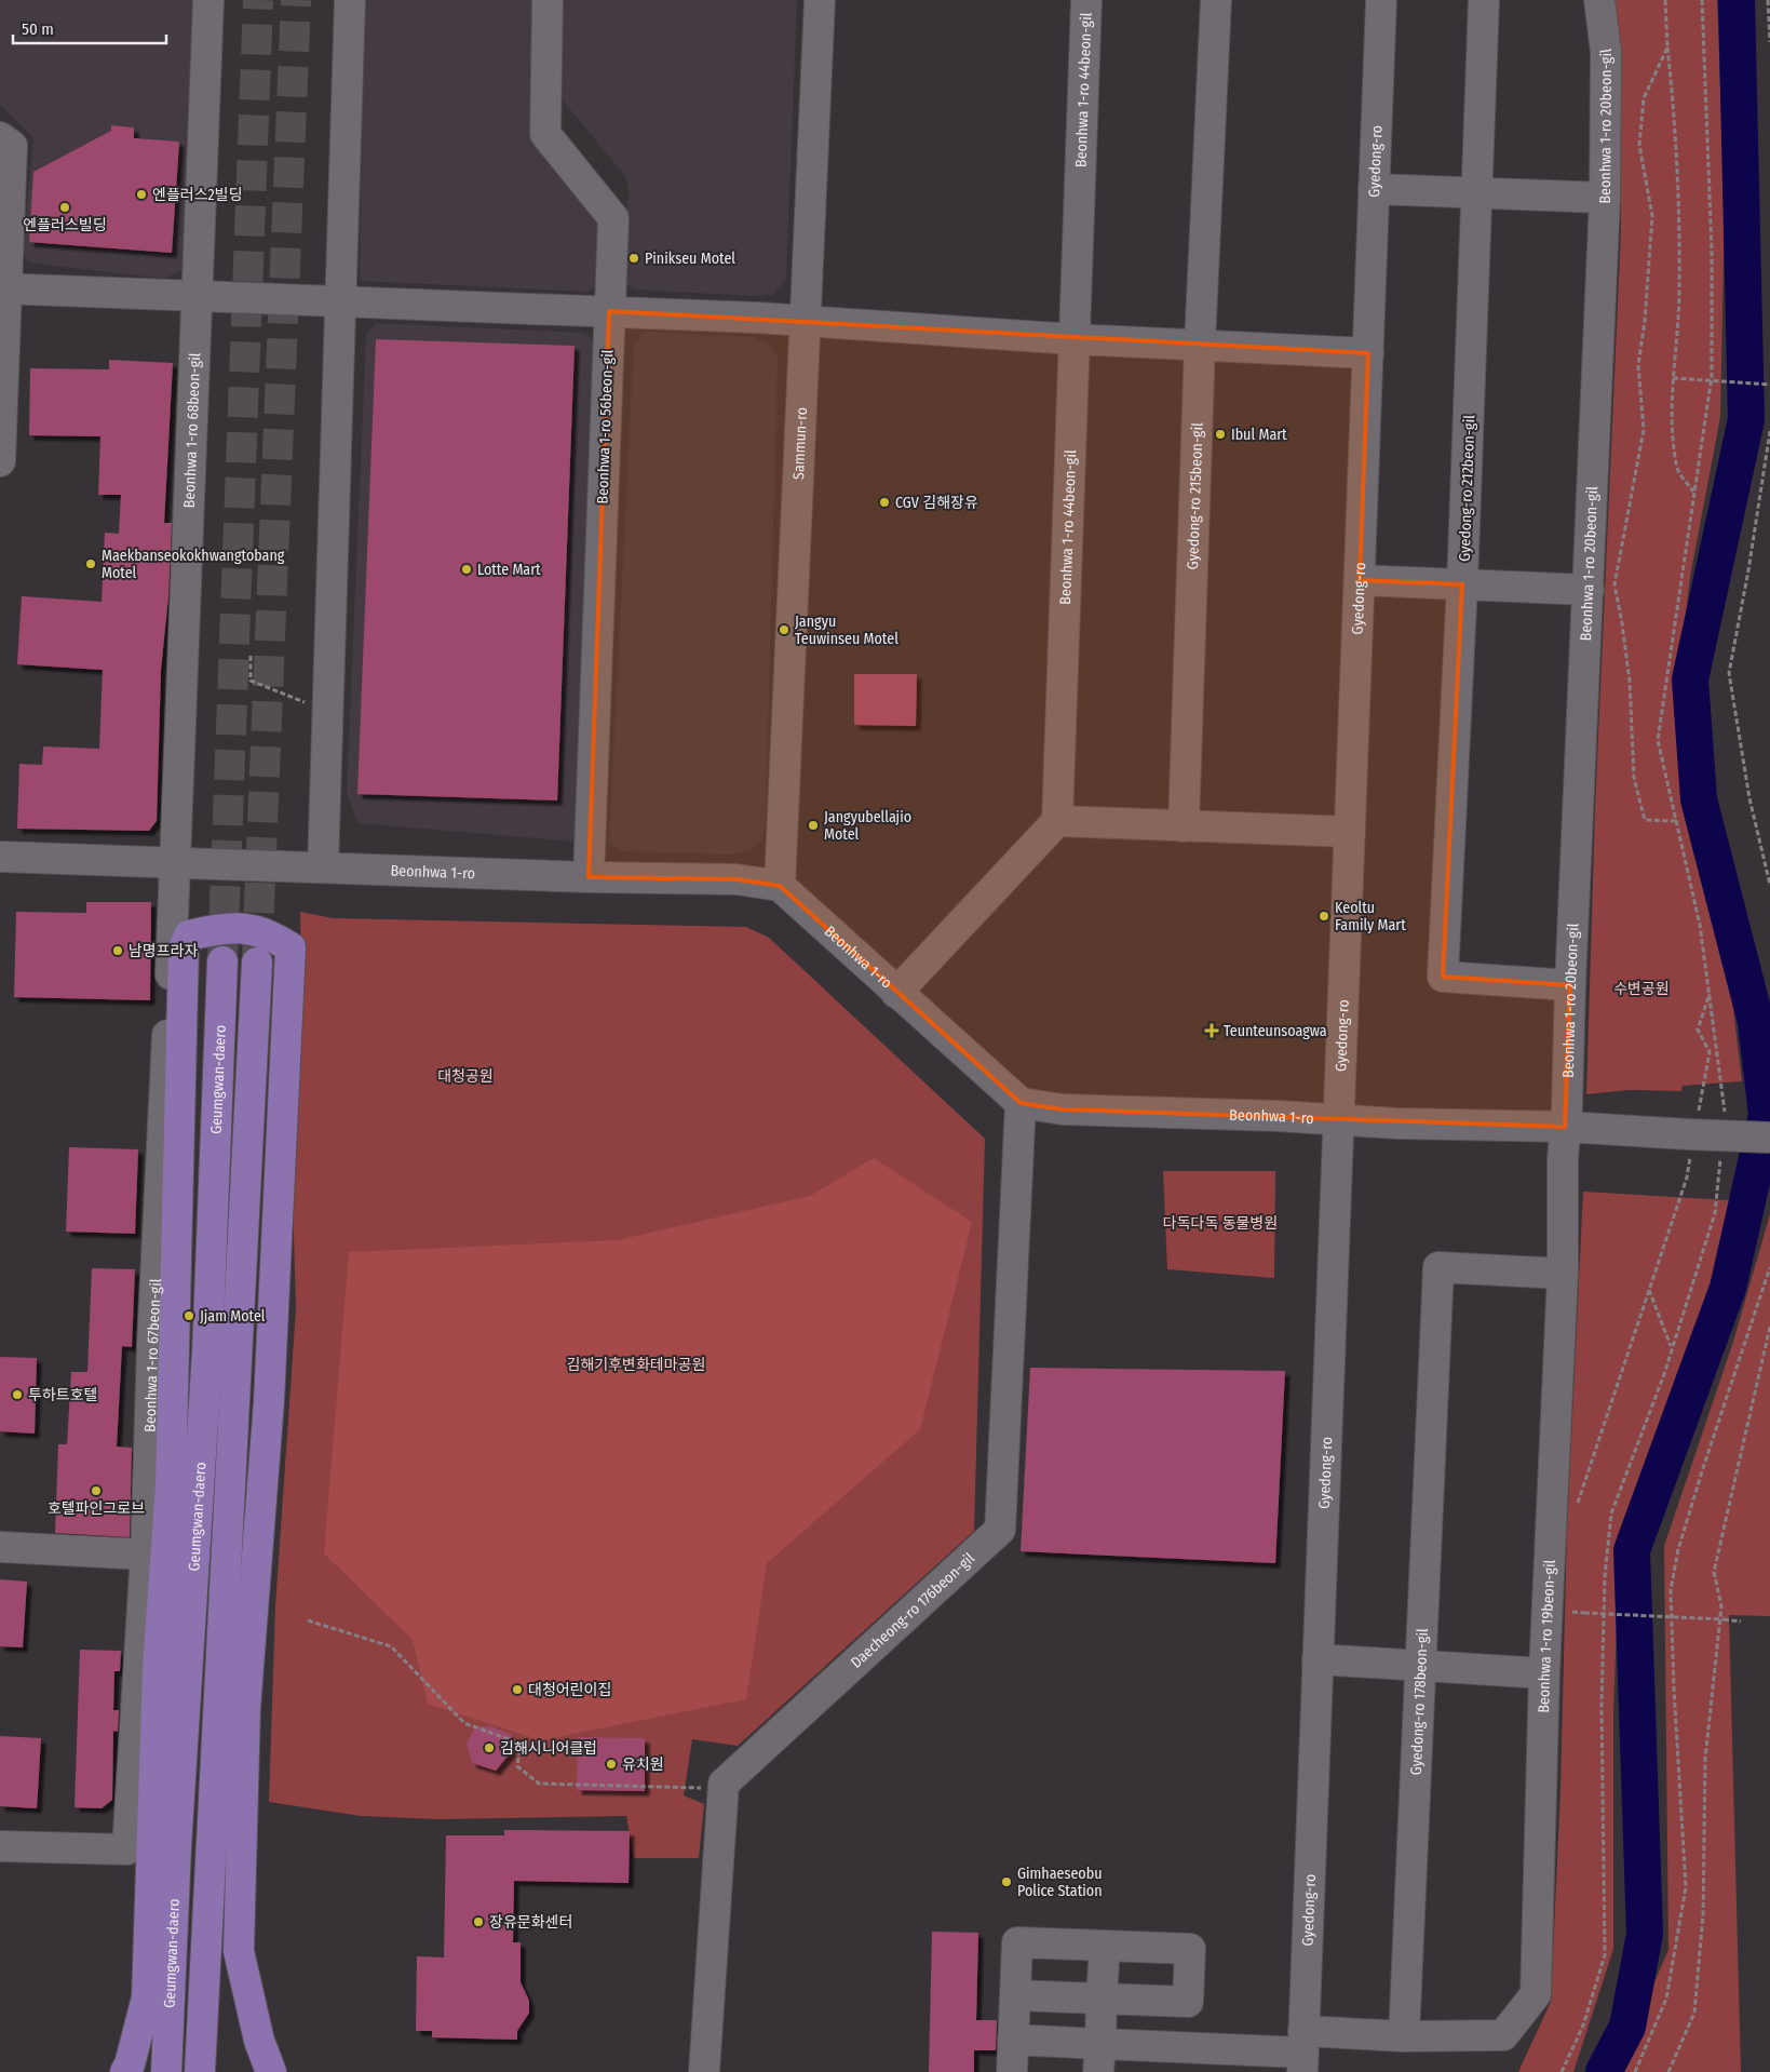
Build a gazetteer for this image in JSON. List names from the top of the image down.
{
  "streets": {
    "main road": ["Geumgwan-daero"],
    "street": [
      "Beonhwa 1-ro 44beon-gil",
      "Beonhwa 1-ro 20beon-gil",
      "Gyedong-ro",
      "Beonhwa 1-ro 56beon-gil",
      "Beonhwa 1-ro 68beon-gil",
      "Sammun-ro",
      "Gyedong-ro 212beon-gil",
      "Gyedong-ro 215beon-gil",
      "Beonhwa 1-ro",
      "Beonhwa 1-ro 67beon-gil",
      "Daecheong-ro 176beon-gil",
      "Beonhwa 1-ro 19beon-gil",
      "Gyedong-ro 178beon-gil"
    ]
  },
  "crossings": [
    ["Beonhwa 1-ro 20beon-gil", "Gyedong-ro 212beon-gil"],
    ["Beonhwa 1-ro 20beon-gil", "Beonhwa 1-ro"],
    ["Beonhwa 1-ro 20beon-gil", "Beonhwa 1-ro 19beon-gil"],
    ["Gyedong-ro", "Beonhwa 1-ro"],
    ["Beonhwa 1-ro 56beon-gil", "Beonhwa 1-ro"],
    ["Beonhwa 1-ro 68beon-gil", "Beonhwa 1-ro"],
    ["Beonhwa 1-ro 68beon-gil", "Beonhwa 1-ro 67beon-gil"],
    ["Sammun-ro", "Beonhwa 1-ro"],
    ["Beonhwa 1-ro", "Beonhwa 1-ro 67beon-gil"],
    ["Beonhwa 1-ro", "Daecheong-ro 176beon-gil"],
    ["Beonhwa 1-ro", "Beonhwa 1-ro 19beon-gil"],
    ["Beonhwa 1-ro 19beon-gil", "Gyedong-ro 178beon-gil"]
  ],
  "parks": [
    "수변공원",
    "대청공원",
    "다독다독 동물병원",
    "김해기후변화테마공원"
  ],
  "places": {
    "other": [
      "엔플러스2빌딩",
      "엔플러스빌딩",
      "Pinikseu Motel",
      "Ibul Mart",
      "CGV 김해장유",
      "Maekbanseokokhwangtobang Motel",
      "Lotte Mart",
      "Jangyu Teuwinseu Motel",
      "Jangyubellajio Motel",
      "Keoltu Family Mart",
      "남명프라자",
      "Jjam Motel",
      "투하트호텔",
      "호텔파인그로브",
      "대청어린이집",
      "김해시니어클럽",
      "유치원",
      "Gimhaeseobu Police Station",
      "장유문화센터"
    ],
    "health": ["Teunteunsoagwa"]
  },
  "scale_bar": "50 m"
}
